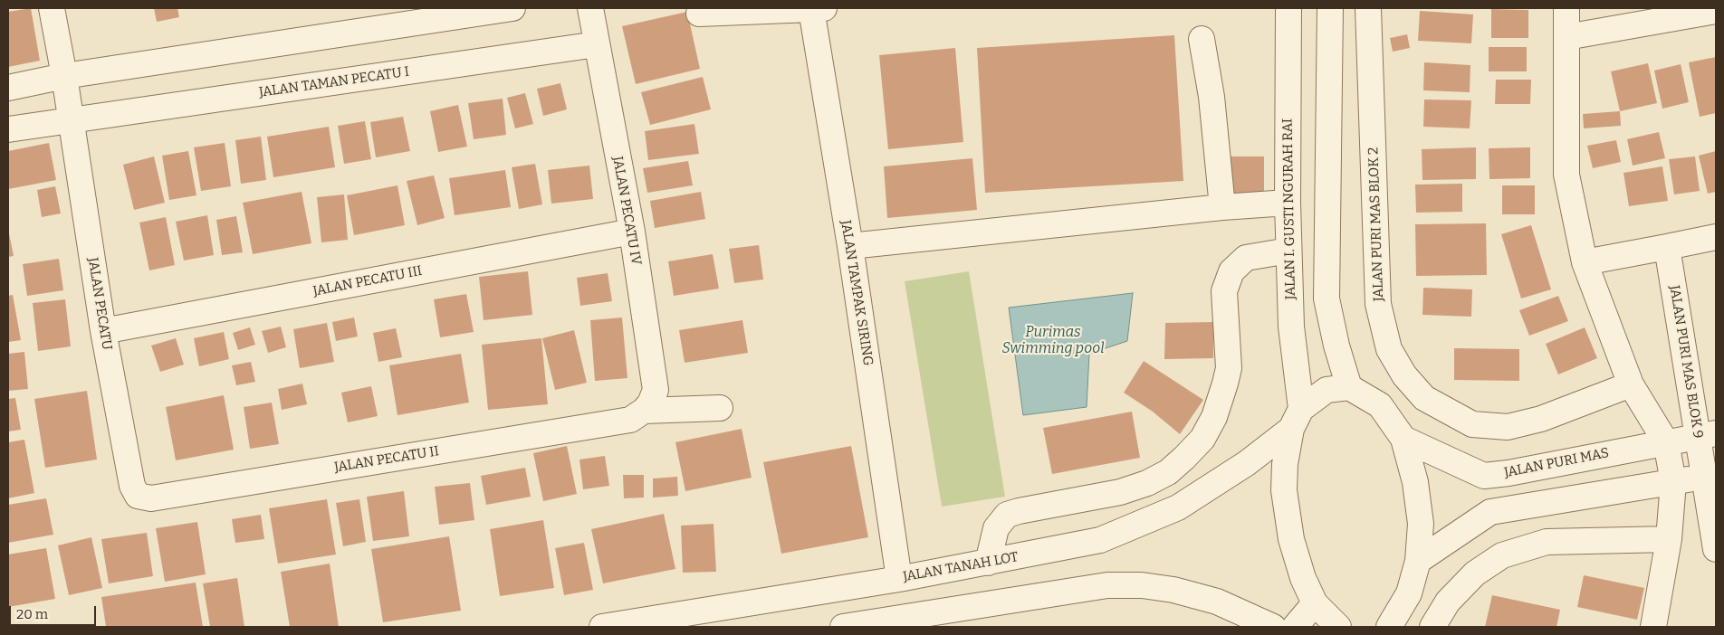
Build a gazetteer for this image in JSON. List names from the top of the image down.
{
  "streets": {
    "street": [
      "JALAN TAMAN PECATU I",
      "JALAN I. GUSTI NGURAH RAI",
      "JALAN PECATU IV",
      "JALAN PURI MAS BLOK 2",
      "JALAN PECATU III",
      "JALAN TAMPAK SIRING",
      "JALAN PECATU",
      "JALAN PURI MAS BLOK 9",
      "JALAN PECATU II",
      "JALAN PURI MAS",
      "JALAN TANAH LOT"
    ]
  },
  "crossings": [
    ["JALAN TAMAN PECATU I", "JALAN PECATU IV"],
    ["JALAN TAMAN PECATU I", "JALAN PECATU"],
    ["JALAN I. GUSTI NGURAH RAI", "JALAN TANAH LOT"],
    ["JALAN PECATU IV", "JALAN PECATU III"],
    ["JALAN PECATU IV", "JALAN PECATU II"],
    ["JALAN PECATU III", "JALAN PECATU"],
    ["JALAN TAMPAK SIRING", "JALAN TANAH LOT"],
    ["JALAN PECATU", "JALAN PECATU II"],
    ["JALAN PURI MAS BLOK 9", "JALAN PURI MAS"]
  ],
  "water": ["Purimas Swimming pool"],
  "scale_bar": "20 m"
}
